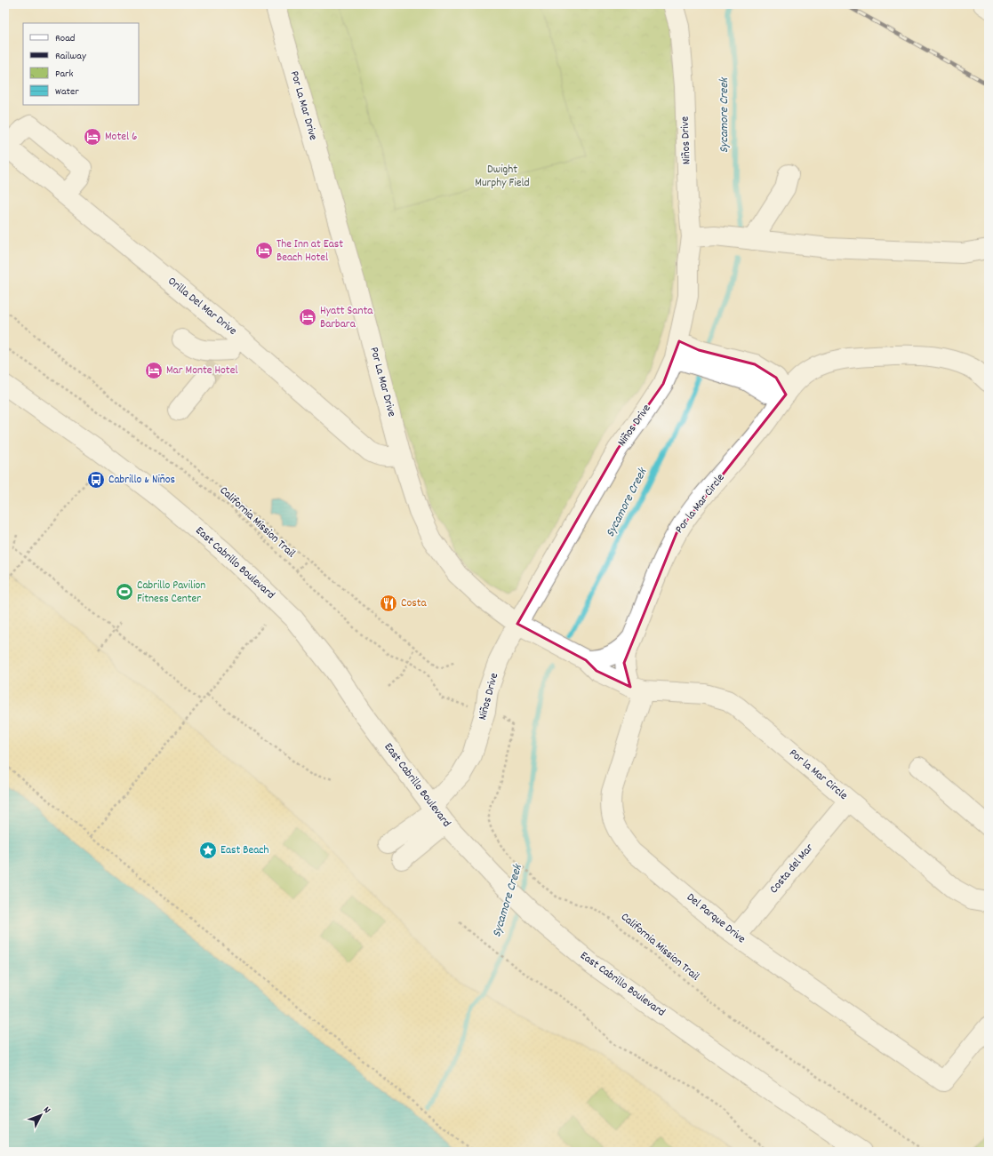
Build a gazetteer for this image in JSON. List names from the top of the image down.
{
  "streets": {
    "main road": [
      "Por La Mar Drive",
      "Niños Drive",
      "Orilla Del Mar Drive",
      "Por la Mar Circle",
      "East Cabrillo Boulevard",
      "Costa del Mar",
      "Del Parque Drive"
    ],
    "path": ["California Mission Trail"]
  },
  "crossings": [
    ["Por La Mar Drive", "Niños Drive"],
    ["Por La Mar Drive", "Orilla Del Mar Drive"],
    ["Por La Mar Drive", "Por la Mar Circle"],
    ["Niños Drive", "Por la Mar Circle"],
    ["Niños Drive", "East Cabrillo Boulevard"],
    ["Por la Mar Circle", "Costa del Mar"],
    ["Por la Mar Circle", "Del Parque Drive"],
    ["Costa del Mar", "Del Parque Drive"]
  ],
  "water": ["Sycamore Creek"],
  "parks": ["Dwight Murphy Field"],
  "places": {
    "hotel": [
      "Motel 6",
      "The Inn at East Beach Hotel",
      "Hyatt Santa Barbara",
      "Mar Monte Hotel"
    ],
    "bus stop": ["Cabrillo & Niños"],
    "sports": ["Cabrillo Pavilion Fitness Center"],
    "restaurant": ["Costa"],
    "place": ["East Beach"]
  },
  "legend": [
    "Road",
    "Railway",
    "Park",
    "Water"
  ],
  "north": "top right"
}
